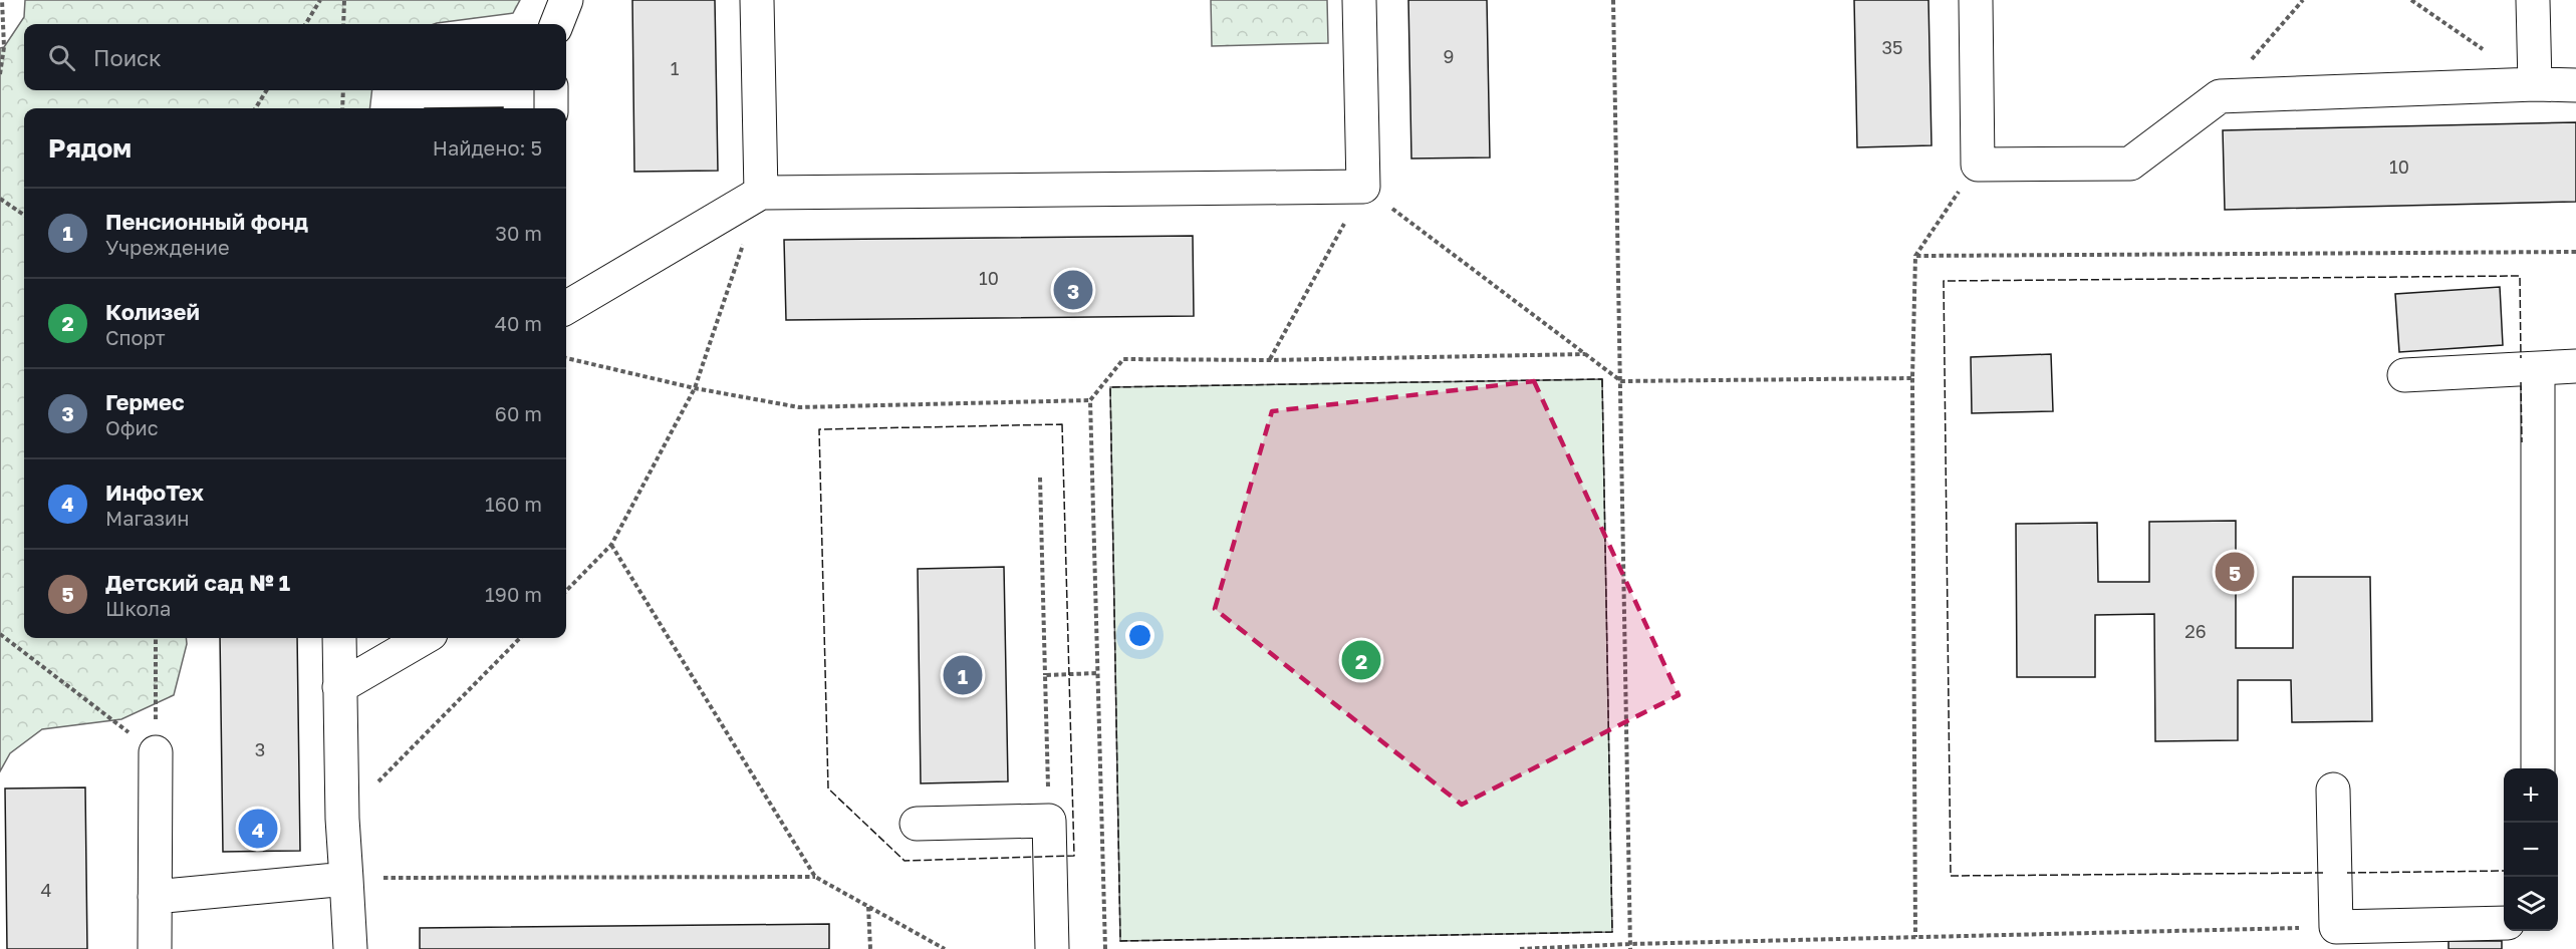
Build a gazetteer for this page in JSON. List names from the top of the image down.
{
  "house_numbers": [
    "35",
    "9",
    "1",
    "10",
    "10",
    "26",
    "3",
    "4"
  ],
  "page": {
    "search": "Поиск",
    "heading": ["Рядом", "Найдено: 5"],
    "list": [
      {
        "mark": "1",
        "name": "Пенсионный фонд",
        "note": "Учреждение",
        "value": "30 m"
      },
      {
        "mark": "2",
        "name": "Колизей",
        "note": "Спорт",
        "value": "40 m"
      },
      {
        "mark": "3",
        "name": "Гермес",
        "note": "Офис",
        "value": "60 m"
      },
      {
        "mark": "4",
        "name": "ИнфоТех",
        "note": "Магазин",
        "value": "160 m"
      },
      {
        "mark": "5",
        "name": "Детский сад № 1",
        "note": "Школа",
        "value": "190 m"
      }
    ],
    "pins": [
      "3",
      "5",
      "2",
      "1",
      "4"
    ],
    "map_buttons": ["+", "−"]
  }
}
